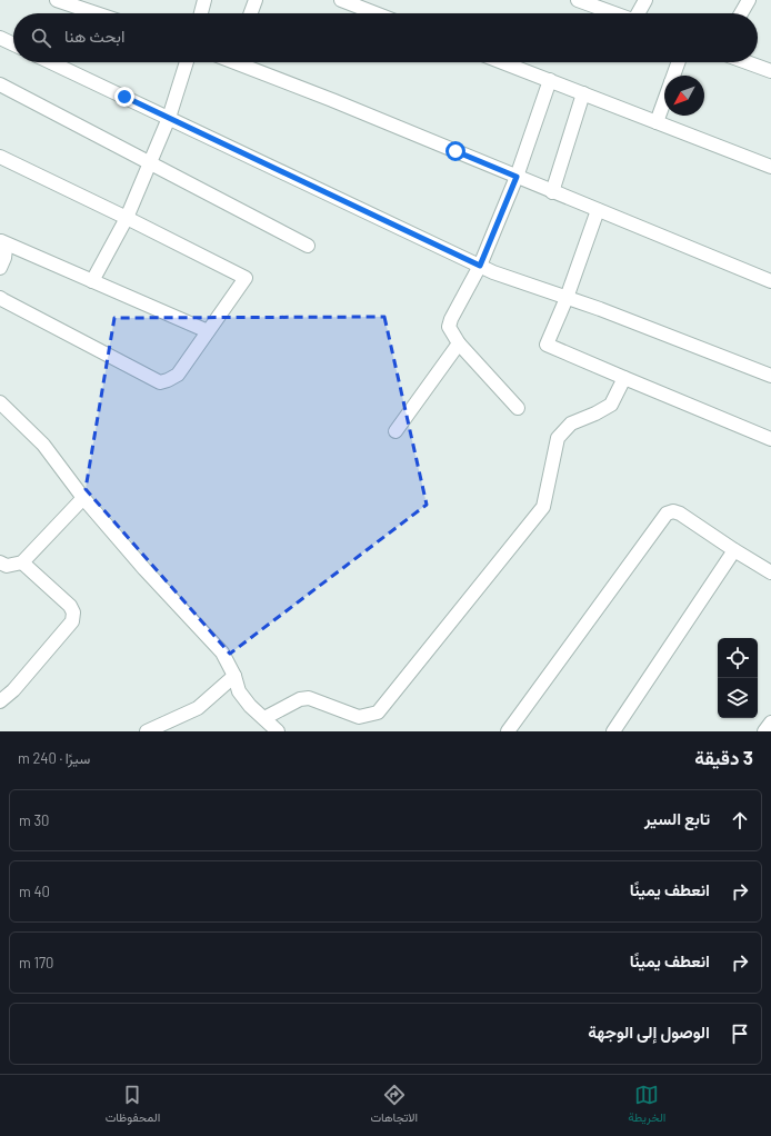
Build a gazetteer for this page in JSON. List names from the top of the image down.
{
  "north": "bottom left",
  "page": {
    "search": "ابحث هنا",
    "heading": ["3 دقيقة", "سيرًا · 240 m"],
    "list": [
      ["تابع السير", "30 m"],
      ["انعطف يمينًا", "40 m"],
      ["انعطف يمينًا", "170 m"],
      "الوصول إلى الوجهة"
    ],
    "nav": ["الخريطة", "الاتجاهات", "المحفوظات"]
  }
}
